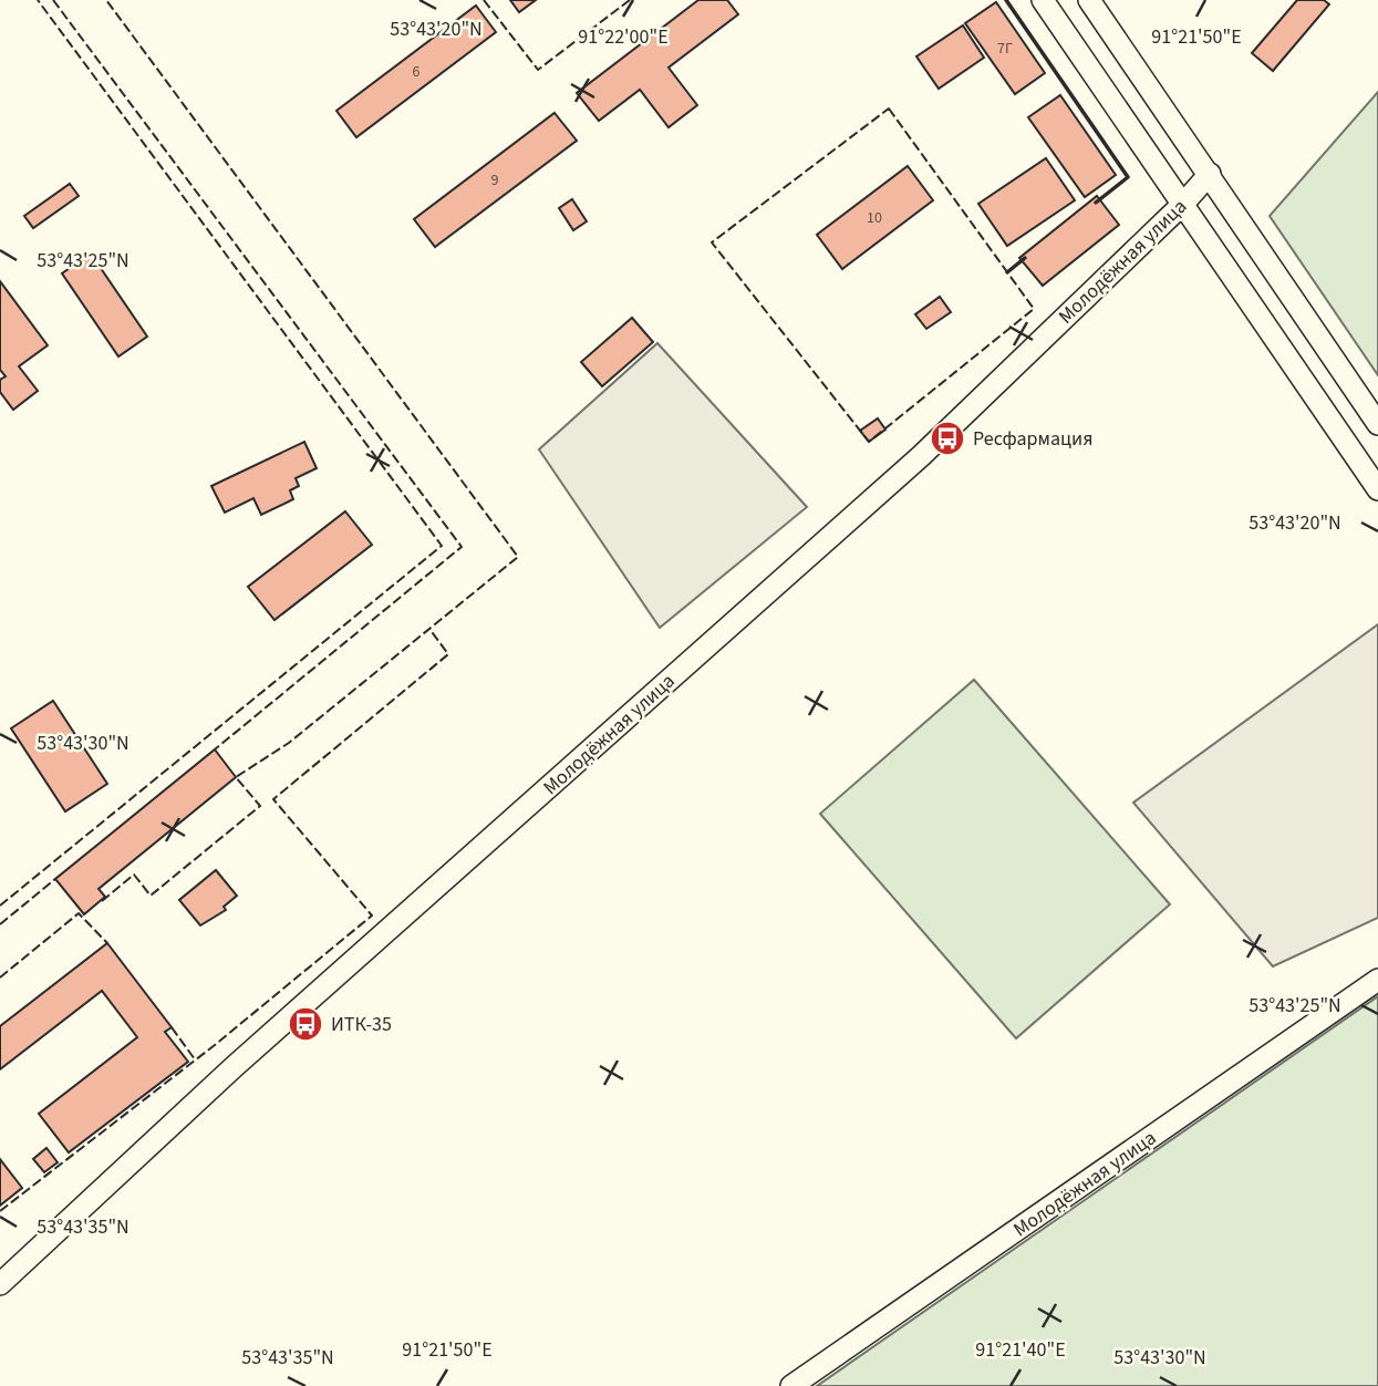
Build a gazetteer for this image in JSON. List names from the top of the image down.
{
  "streets": {
    "street": ["Молодёжная улица"]
  },
  "places": {
    "bus stop": ["Ресфармация", "ИТК-35"]
  },
  "house_numbers": [
    "7Г",
    "6",
    "9",
    "10"
  ],
  "coordinates": [
    "53°43'20\"N",
    "91°22'00\"E",
    "91°21'50\"E",
    "53°43'25\"N",
    "53°43'30\"N",
    "53°43'35\"N",
    "91°21'40\"E"
  ]
}
